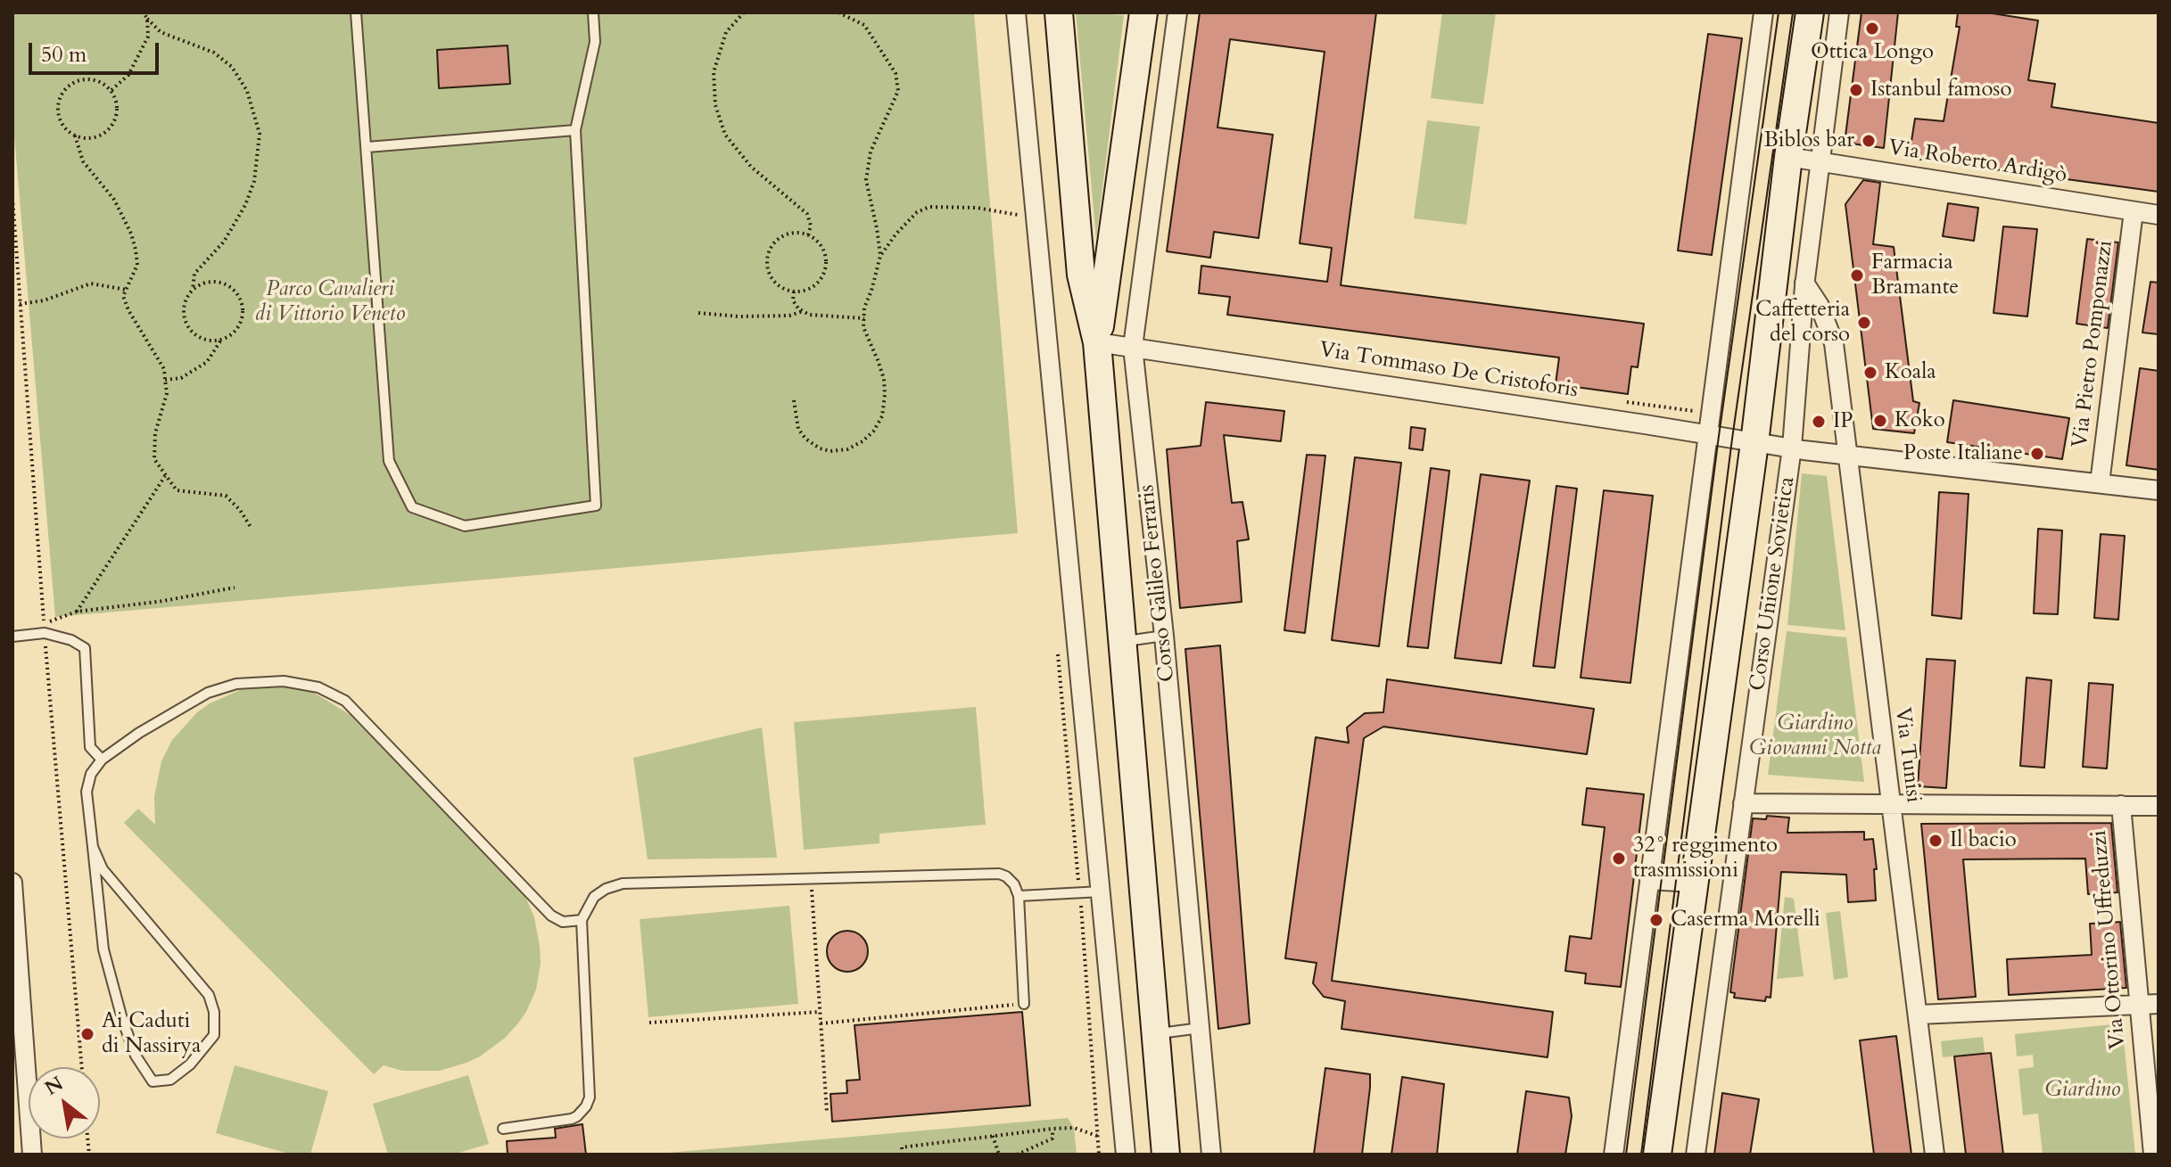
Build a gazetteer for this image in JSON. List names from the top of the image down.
{
  "streets": {
    "main road": ["Corso Galileo Ferraris", "Corso Unione Sovietica"],
    "street": [
      "Via Roberto Ardigò",
      "Via Pietro Pomponazzi",
      "Via Tommaso De Cristoforis",
      "Via Tunisi",
      "Via Ottorino Uffreduzzi"
    ]
  },
  "crossings": [
    ["Via Roberto Ardigò", "Via Pietro Pomponazzi"],
    ["Via Roberto Ardigò", "Corso Unione Sovietica"],
    ["Via Pietro Pomponazzi", "Via Tommaso De Cristoforis"],
    ["Via Tommaso De Cristoforis", "Corso Galileo Ferraris"],
    ["Via Tommaso De Cristoforis", "Corso Unione Sovietica"],
    ["Via Tommaso De Cristoforis", "Via Tunisi"],
    ["Corso Unione Sovietica", "Via Tunisi"]
  ],
  "parks": ["Parco Cavalieri di Vittorio Veneto", "Giardino Giovanni Notta", "Giardino"],
  "places": [
    "Ottica Longo",
    "Istanbul famoso",
    "Biblos bar",
    "Farmacia Bramante",
    "Caffetteria del corso",
    "Koala",
    "Koko",
    "IP",
    "Poste Italiane",
    "Il bacio",
    "32° reggimento trasmissioni",
    "Caserma Morelli",
    "Ai Caduti di Nassirya"
  ],
  "scale_bar": "50 m",
  "north": "top left"
}
